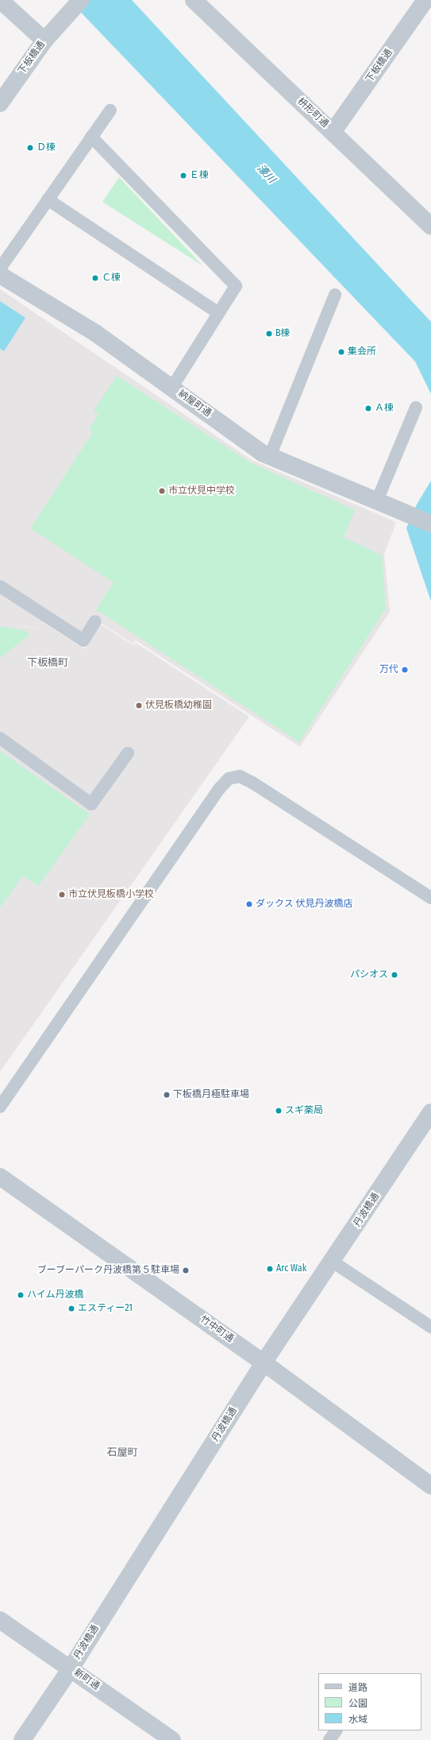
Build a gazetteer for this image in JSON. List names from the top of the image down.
{
  "streets": {
    "street": [
      "下板橋通",
      "枡形町通",
      "納屋町通",
      "丹波橋通",
      "竹中町通",
      "新町通"
    ]
  },
  "crossings": [
    ["下板橋通", "枡形町通"],
    ["丹波橋通", "竹中町通"],
    ["丹波橋通", "新町通"]
  ],
  "districts": ["下板橋町", "石屋町"],
  "water": ["濠川"],
  "places": [
    "Ｄ棟",
    "Ｅ棟",
    "Ｃ棟",
    "B棟",
    "集会所",
    "Ａ棟",
    "市立伏見中学校",
    "万代",
    "伏見板橋幼稚園",
    "市立伏見板橋小学校",
    "ダックス 伏見丹波橋店",
    "パシオス",
    "下板橋月極駐車場",
    "スギ薬局",
    "Arc Wak",
    "ブーブーパーク丹波橋第５駐車場",
    "ハイム丹波橋",
    "エスティー21"
  ],
  "legend": ["道路", "公園", "水域"]
}
